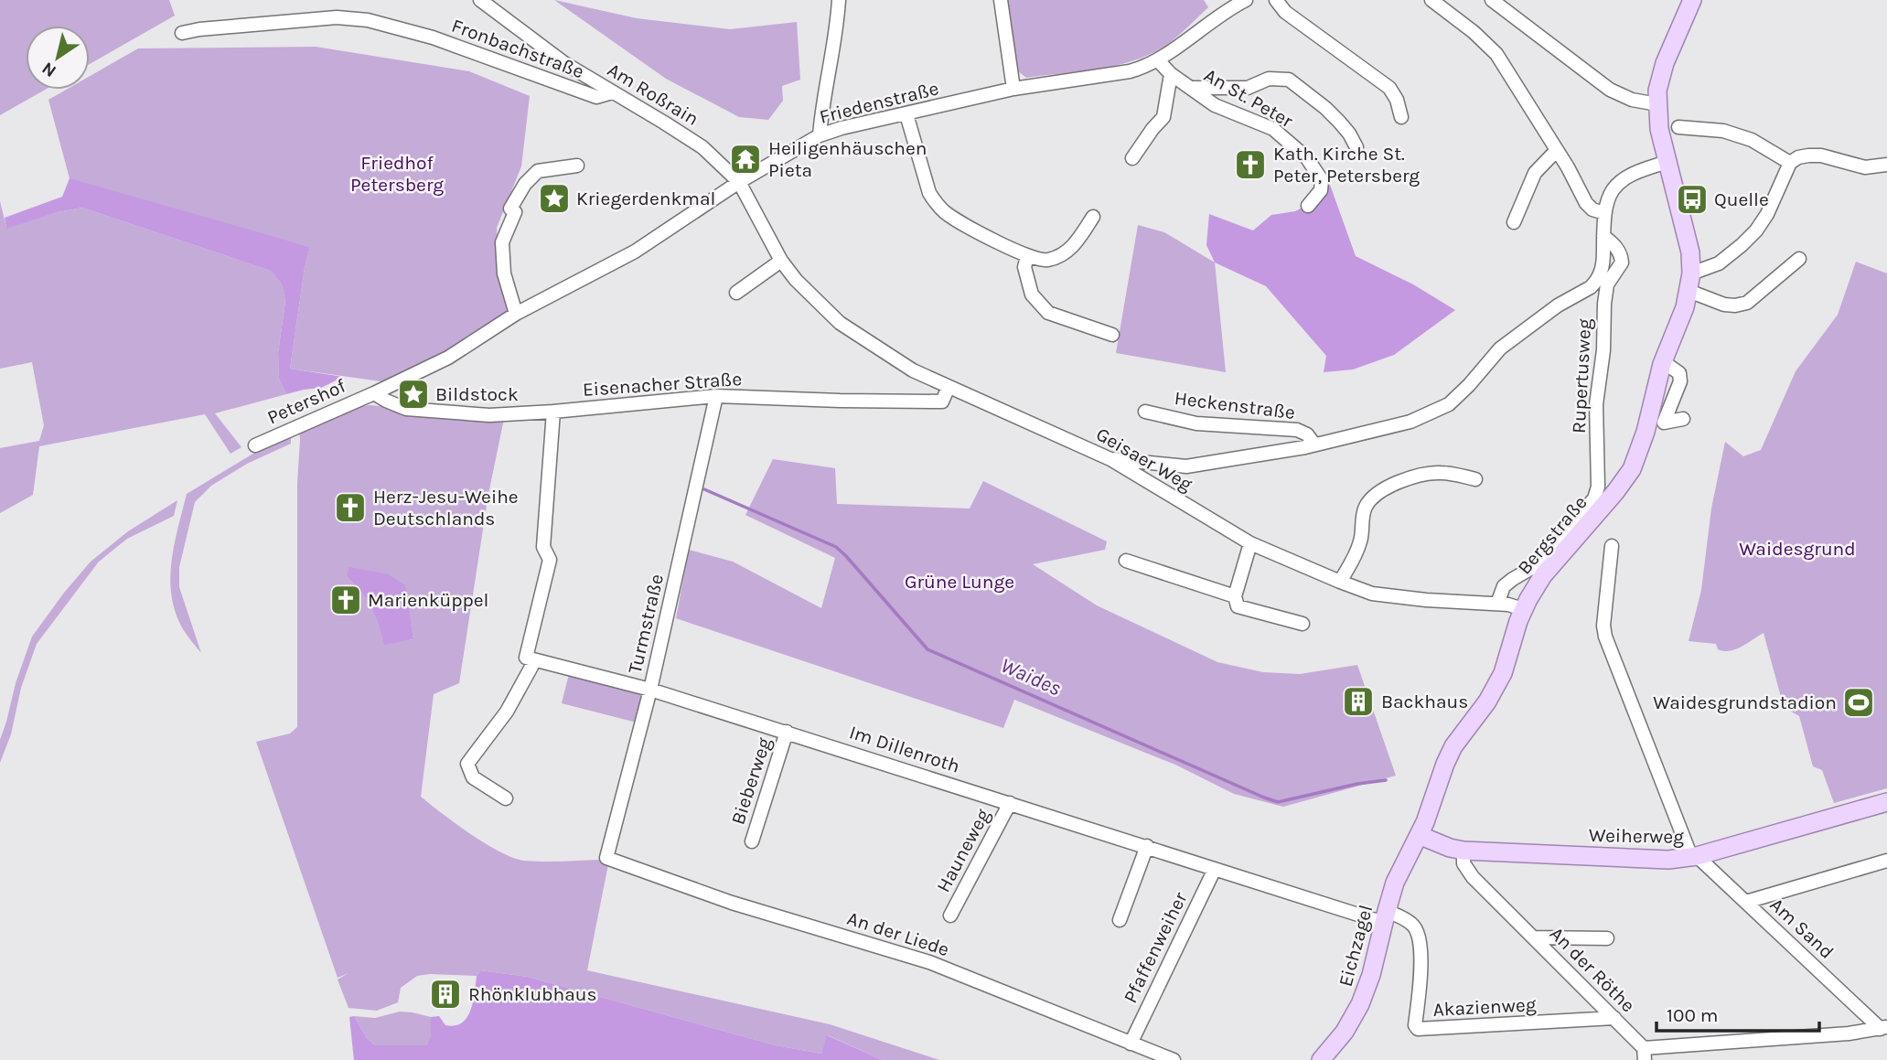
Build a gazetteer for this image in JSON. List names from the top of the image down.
{
  "streets": {
    "main road": ["Bergstraße", "Weiherweg", "Eichzagel"],
    "street": [
      "Fronbachstraße",
      "Am Roßrain",
      "An St. Peter",
      "Friedenstraße",
      "Rupertusweg",
      "Eisenacher Straße",
      "Petershof",
      "Heckenstraße",
      "Geisaer Weg",
      "Turmstraße",
      "Im Dillenroth",
      "Bieberweg",
      "Hauneweg",
      "Am Sand",
      "An der Liede",
      "Pfaffenweiher",
      "An der Röthe",
      "Akazienweg"
    ]
  },
  "crossings": [
    ["Fronbachstraße", "Am Roßrain"],
    ["Am Roßrain", "Friedenstraße"],
    ["Am Roßrain", "Geisaer Weg"],
    ["An St. Peter", "Friedenstraße"],
    ["Friedenstraße", "Eisenacher Straße"],
    ["Friedenstraße", "Petershof"],
    ["Friedenstraße", "Geisaer Weg"],
    ["Rupertusweg", "Heckenstraße"],
    ["Rupertusweg", "Geisaer Weg"],
    ["Eisenacher Straße", "Petershof"],
    ["Eisenacher Straße", "Geisaer Weg"],
    ["Eisenacher Straße", "Turmstraße"],
    ["Heckenstraße", "Geisaer Weg"],
    ["Heckenstraße", "Bergstraße"],
    ["Geisaer Weg", "Bergstraße"],
    ["Bergstraße", "Weiherweg"],
    ["Bergstraße", "Eichzagel"],
    ["Turmstraße", "Im Dillenroth"],
    ["Turmstraße", "An der Liede"],
    ["Im Dillenroth", "Bieberweg"],
    ["Im Dillenroth", "Hauneweg"],
    ["Im Dillenroth", "Eichzagel"],
    ["Im Dillenroth", "Pfaffenweiher"],
    ["Im Dillenroth", "Akazienweg"],
    ["Weiherweg", "Am Sand"],
    ["Weiherweg", "Eichzagel"],
    ["Weiherweg", "An der Röthe"],
    ["An der Liede", "Pfaffenweiher"],
    ["Eichzagel", "Akazienweg"],
    ["An der Röthe", "Akazienweg"]
  ],
  "water": ["Waides"],
  "parks": ["Friedhof Petersberg", "Waidesgrund", "Grüne Lunge"],
  "places": {
    "temple": ["Heiligenhäuschen Pieta"],
    "church": ["Kath. Kirche St. Peter, Petersberg", "Herz-Jesu-Weihe Deutschlands", "Marienküppel"],
    "place": ["Kriegerdenkmal", "Bildstock"],
    "bus stop": ["Quelle"],
    "building": ["Backhaus", "Rhönklubhaus"],
    "sports": ["Waidesgrundstadion"]
  },
  "scale_bar": "100 m",
  "north": "bottom left"
}
